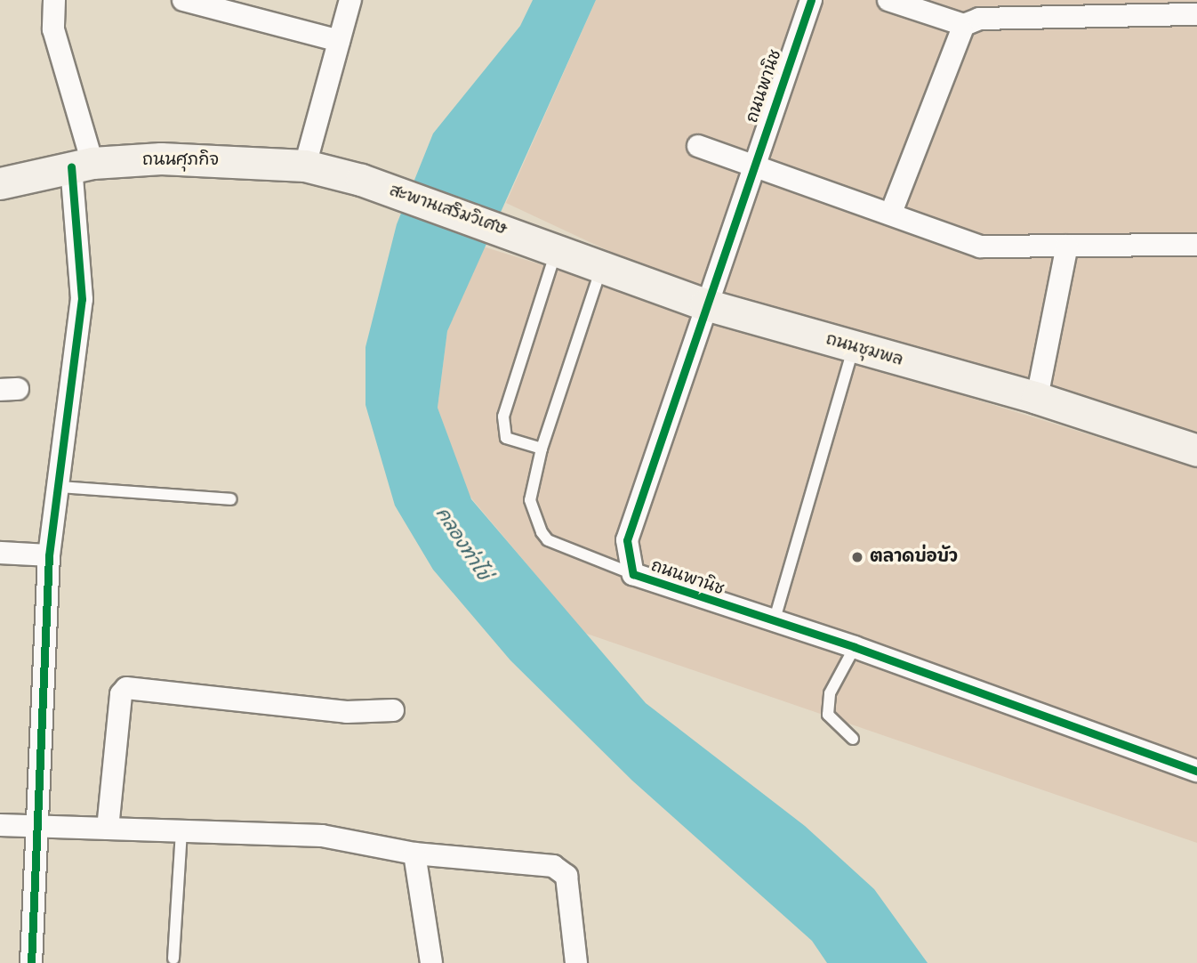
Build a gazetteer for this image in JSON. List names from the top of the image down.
{
  "streets": {
    "main road": ["ถนนศุภกิจ", "สะพานเสริมวิเศษ", "ถนนชุมพล"],
    "street": ["ถนนพานิช"]
  },
  "crossings": [
    ["ถนนพานิช", "ถนนชุมพล"],
    ["ถนนศุภกิจ", "สะพานเสริมวิเศษ"],
    ["สะพานเสริมวิเศษ", "ถนนชุมพล"]
  ],
  "water": ["คลองท่าไข่"],
  "places": ["ตลาดบ่อบัว"]
}
